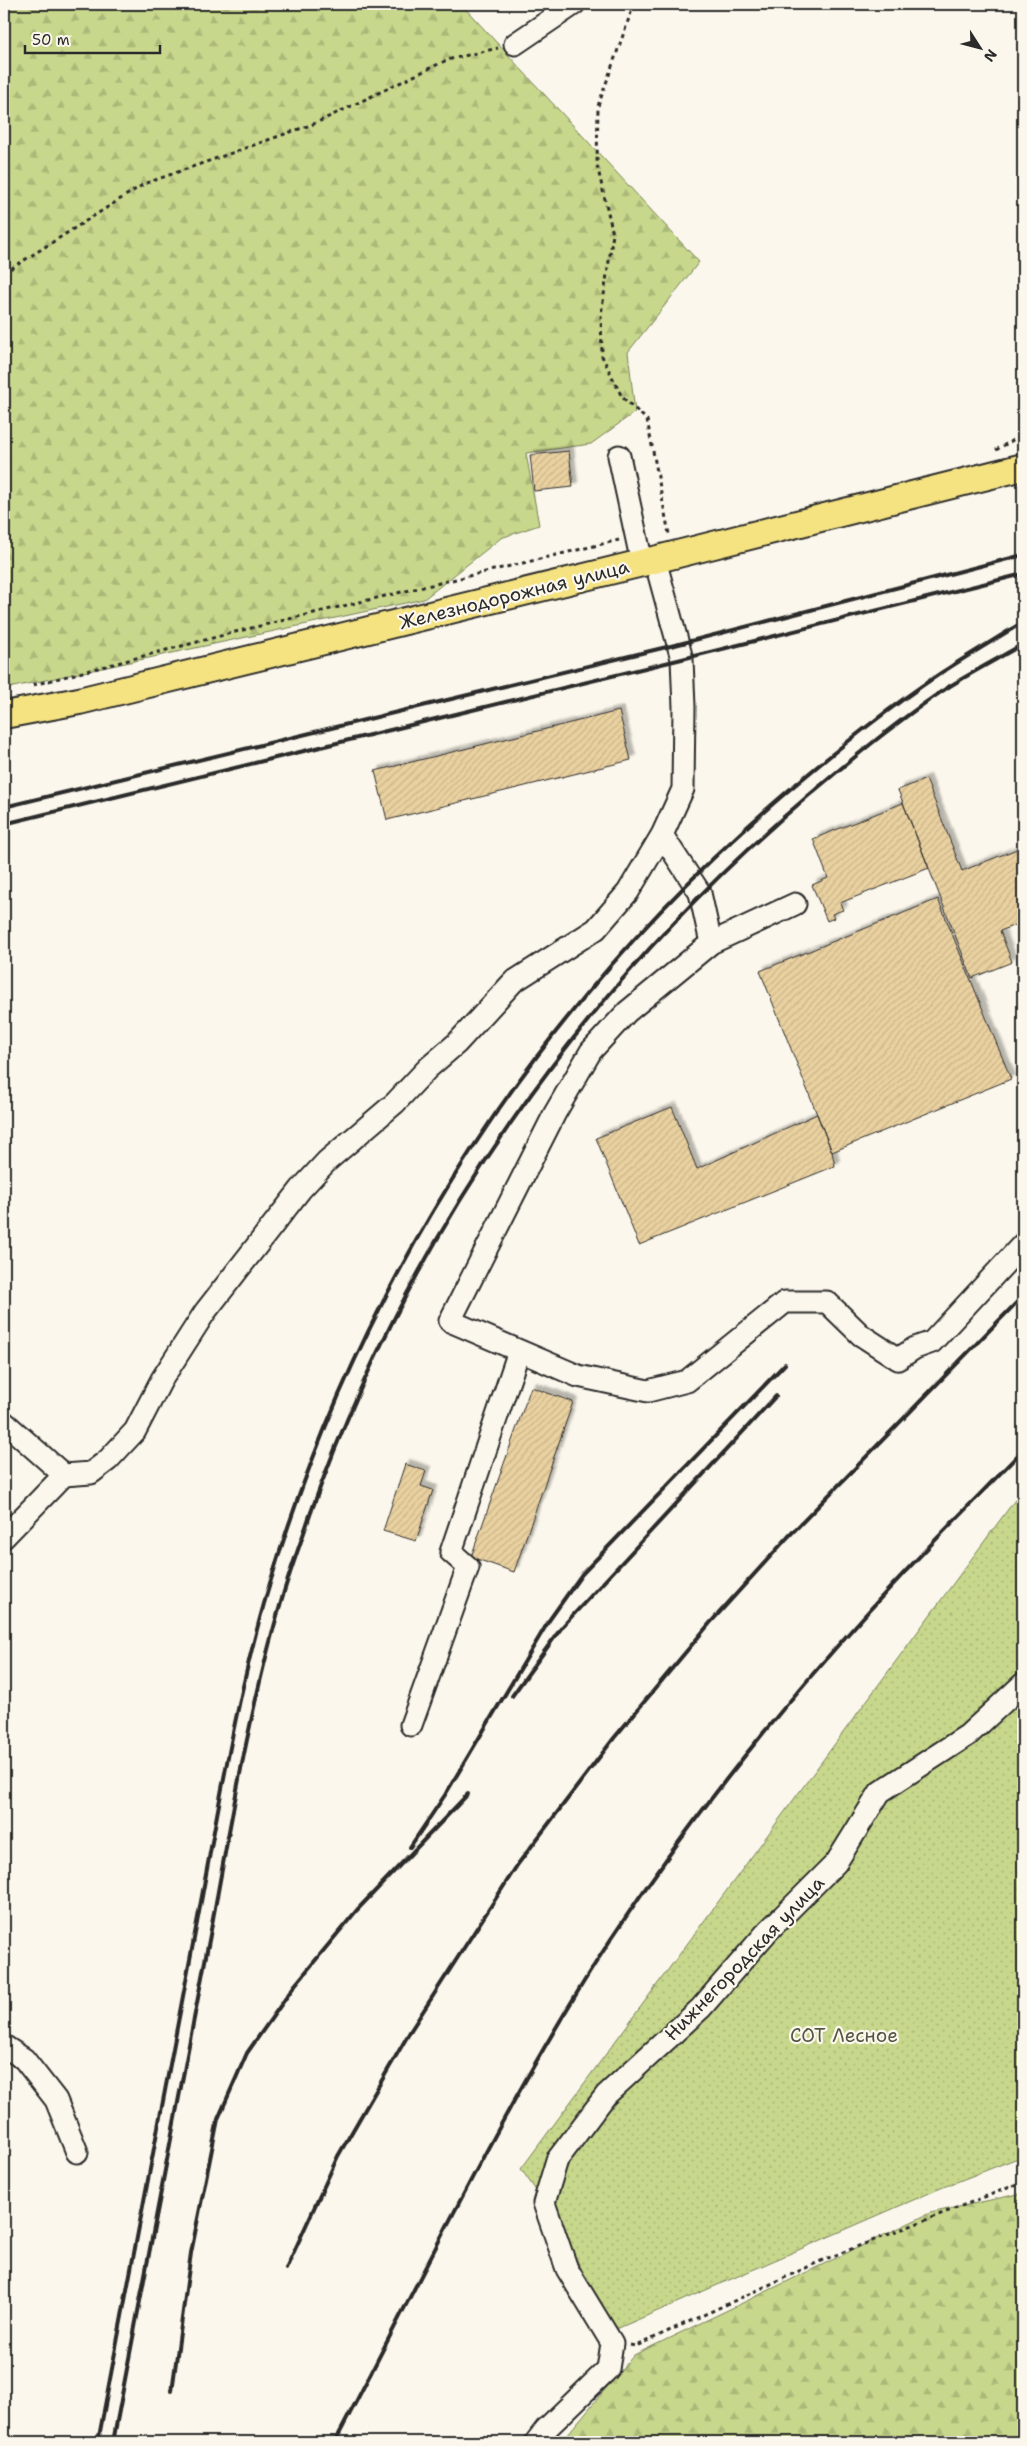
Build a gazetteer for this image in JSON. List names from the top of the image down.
{
  "streets": {
    "main road": ["Железнодорожная улица"],
    "street": ["Нижнегородская улица"]
  },
  "parks": ["СОТ Лесное"],
  "scale_bar": "50 m",
  "north": "bottom right"
}
